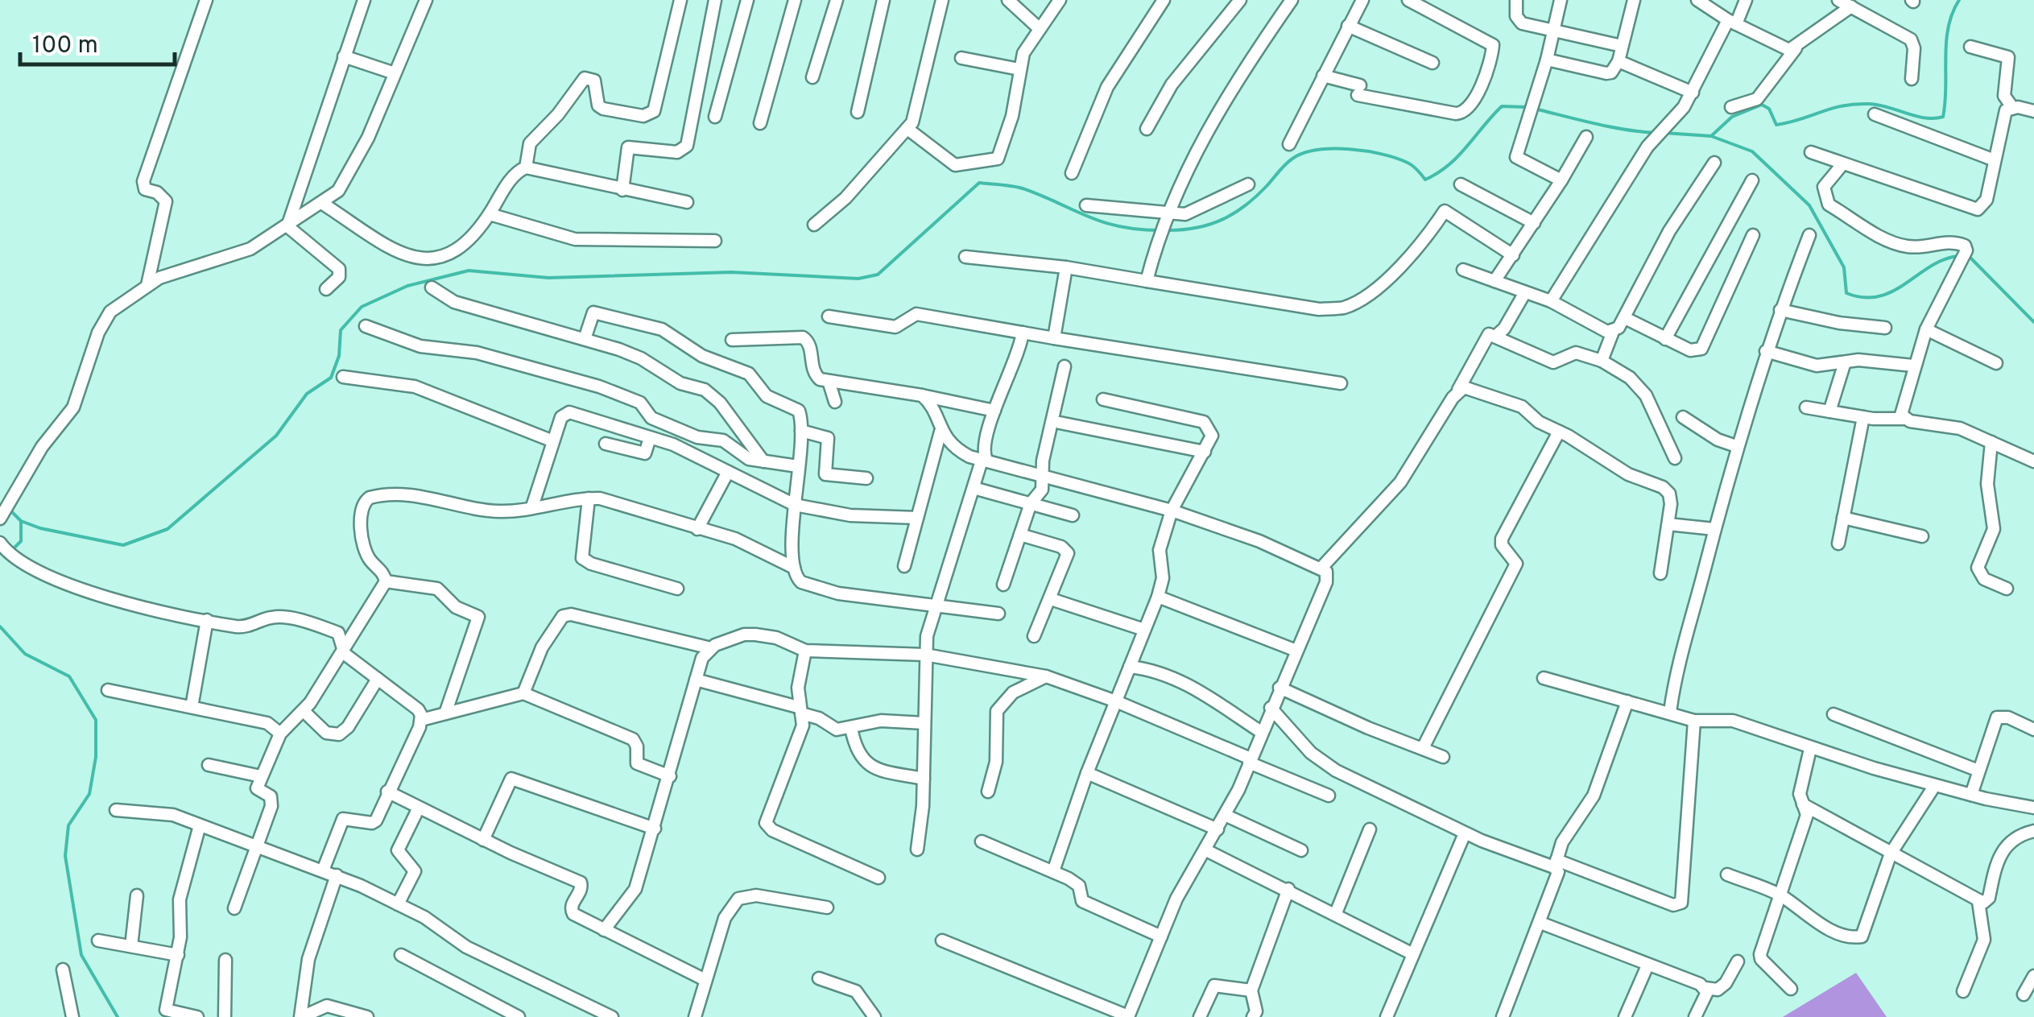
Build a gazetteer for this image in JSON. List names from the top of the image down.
{
  "scale_bar": "100 m"
}
